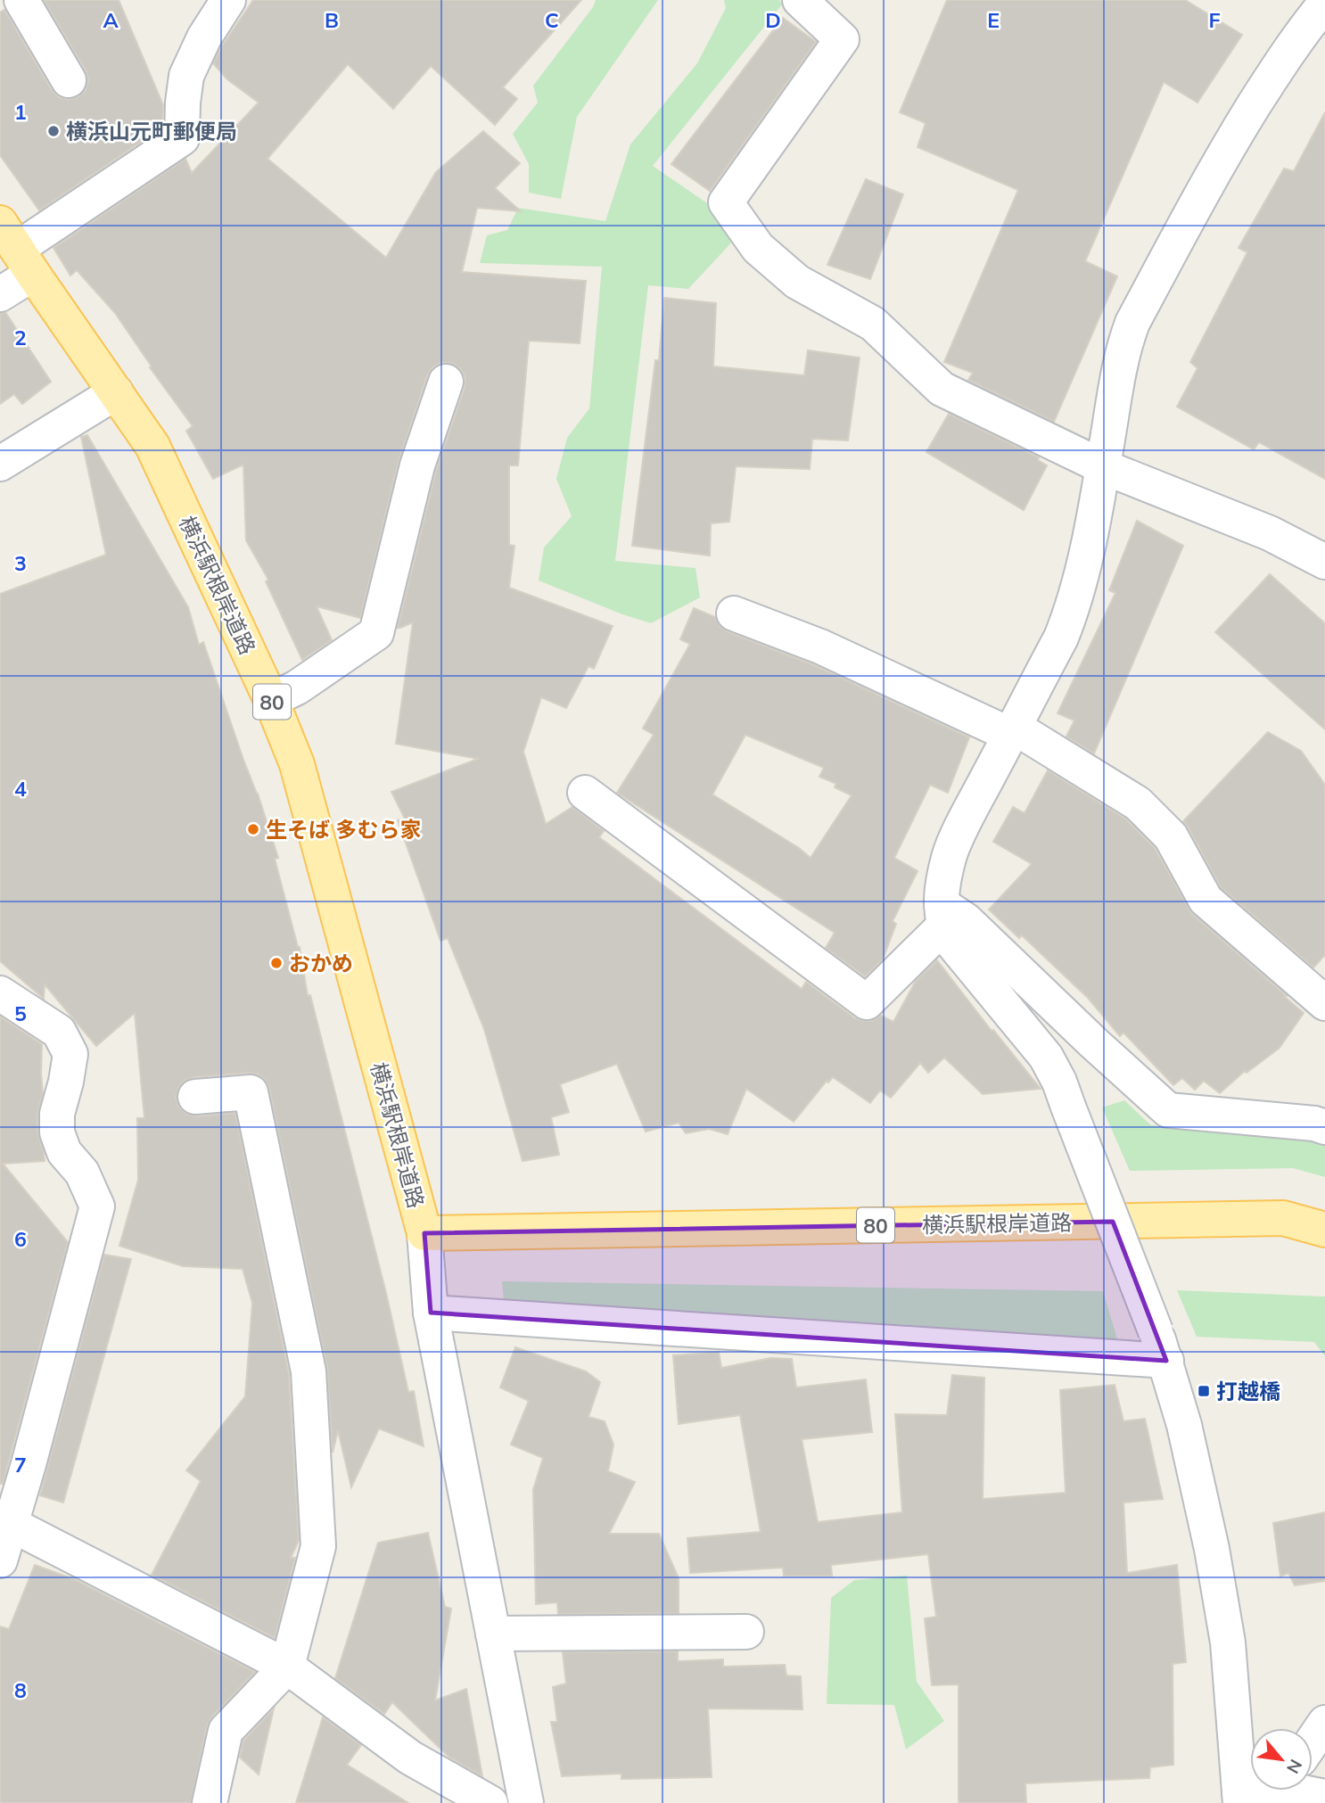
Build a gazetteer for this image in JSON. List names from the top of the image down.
{
  "streets": {
    "main road": ["横浜駅根岸道路", "80"]
  },
  "places": {
    "other": ["横浜山元町郵便局", "生そば 多むら家", "おかめ"],
    "transit": ["打越橋"]
  },
  "north": "bottom right",
  "grid": {
    "columns": [
      "A",
      "B",
      "C",
      "D",
      "E",
      "F"
    ],
    "rows": [
      "1",
      "2",
      "3",
      "4",
      "5",
      "6",
      "7",
      "8"
    ]
  }
}
